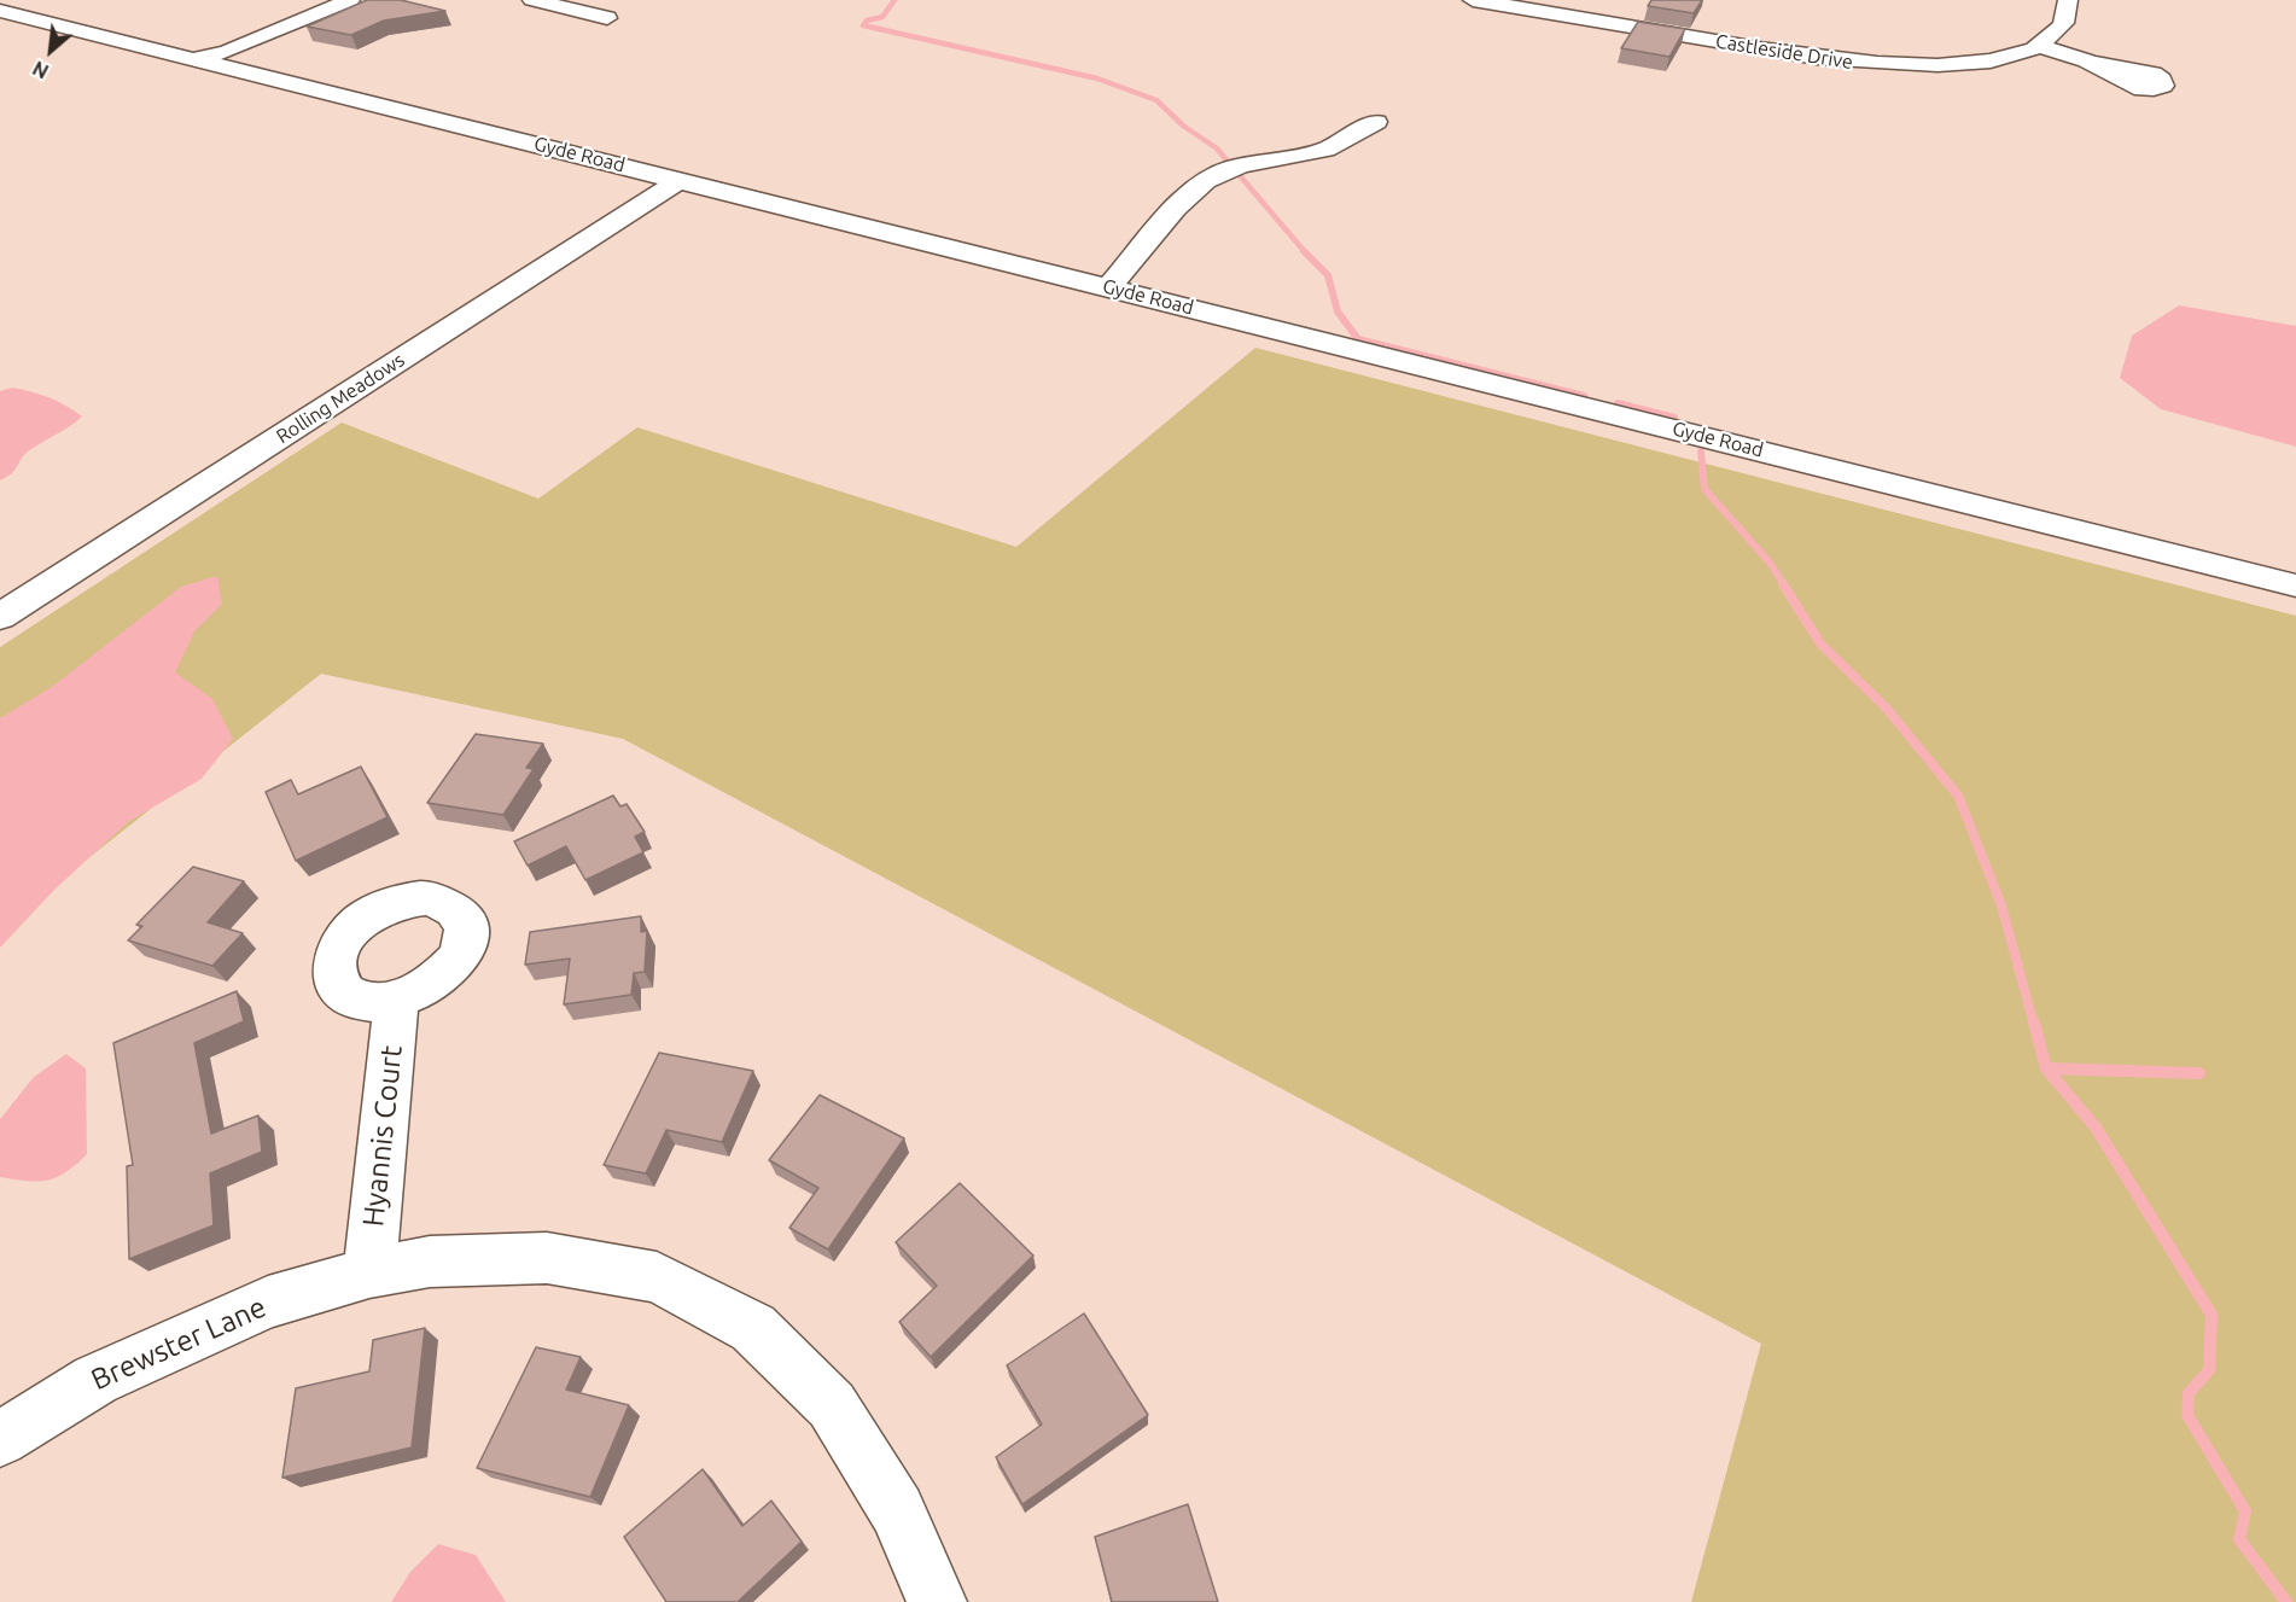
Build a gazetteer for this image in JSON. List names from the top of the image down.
{
  "streets": {
    "street": [
      "Castleside Drive",
      "Gyde Road",
      "Rolling Meadows",
      "Hyannis Court",
      "Brewster Lane"
    ]
  },
  "crossings": [
    ["Gyde Road", "Rolling Meadows"],
    ["Hyannis Court", "Brewster Lane"]
  ],
  "north": "bottom left"
}
